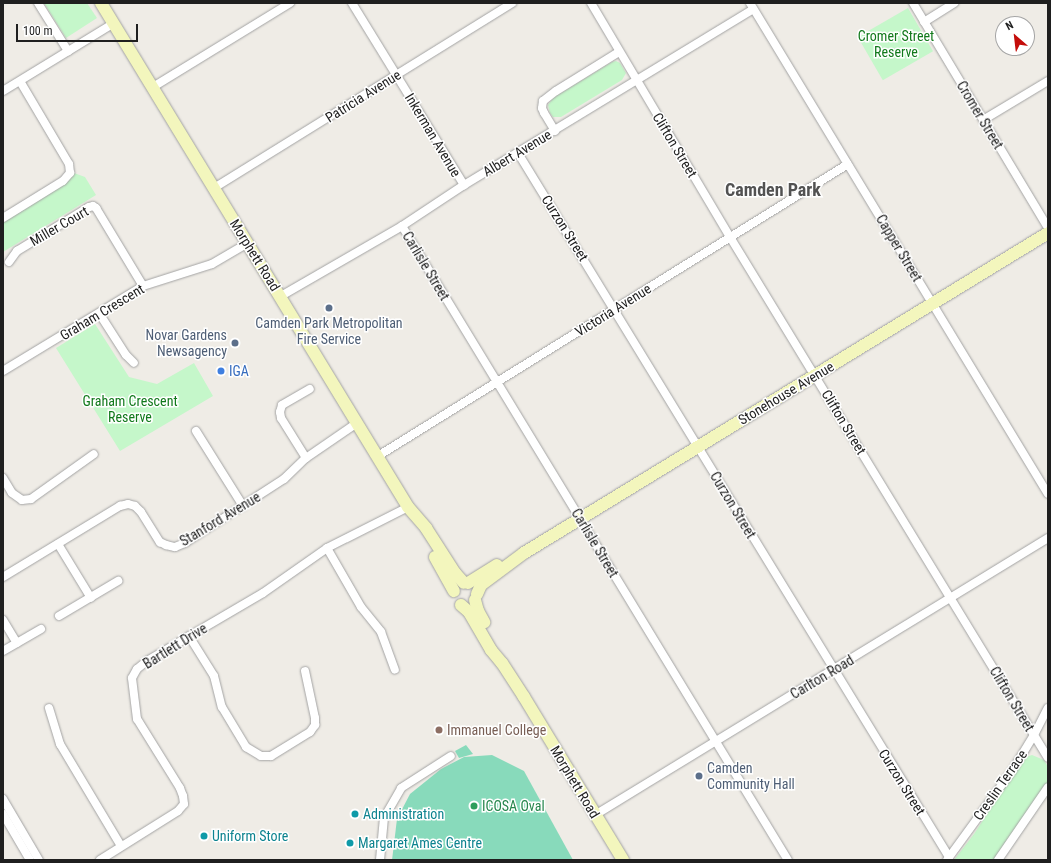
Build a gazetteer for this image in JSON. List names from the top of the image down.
{
  "streets": {
    "street": [
      "Patricia Avenue",
      "Cromer Street",
      "Inkerman Avenue",
      "Clifton Street",
      "Albert Avenue",
      "Miller Court",
      "Curzon Street",
      "Capper Street",
      "Morphett Road",
      "Carlisle Street",
      "Victoria Avenue",
      "Graham Crescent",
      "Stonehouse Avenue",
      "Stanford Avenue",
      "Bartlett Drive",
      "Carlton Road",
      "Creslin Terrace"
    ]
  },
  "crossings": [
    ["Patricia Avenue", "Inkerman Avenue"],
    ["Patricia Avenue", "Morphett Road"],
    ["Inkerman Avenue", "Albert Avenue"],
    ["Clifton Street", "Albert Avenue"],
    ["Clifton Street", "Victoria Avenue"],
    ["Clifton Street", "Stonehouse Avenue"],
    ["Clifton Street", "Carlton Road"],
    ["Clifton Street", "Creslin Terrace"],
    ["Albert Avenue", "Curzon Street"],
    ["Albert Avenue", "Capper Street"],
    ["Albert Avenue", "Morphett Road"],
    ["Albert Avenue", "Carlisle Street"],
    ["Miller Court", "Graham Crescent"],
    ["Curzon Street", "Victoria Avenue"],
    ["Curzon Street", "Stonehouse Avenue"],
    ["Curzon Street", "Carlton Road"],
    ["Curzon Street", "Creslin Terrace"],
    ["Capper Street", "Victoria Avenue"],
    ["Capper Street", "Stonehouse Avenue"],
    ["Morphett Road", "Victoria Avenue"],
    ["Morphett Road", "Graham Crescent"],
    ["Morphett Road", "Stonehouse Avenue"],
    ["Morphett Road", "Stanford Avenue"],
    ["Morphett Road", "Bartlett Drive"],
    ["Morphett Road", "Carlton Road"],
    ["Carlisle Street", "Victoria Avenue"],
    ["Carlisle Street", "Stonehouse Avenue"],
    ["Carlisle Street", "Carlton Road"]
  ],
  "districts": ["Camden Park"],
  "parks": ["Cromer Street Reserve", "Graham Crescent Reserve"],
  "places": [
    "Camden Park Metropolitan Fire Service",
    "Novar Gardens Newsagency",
    "IGA",
    "Immanuel College",
    "Camden Community Hall",
    "ICOSA Oval",
    "Administration",
    "Uniform Store",
    "Margaret Ames Centre"
  ],
  "scale_bar": "100 m",
  "north": "top left"
}
